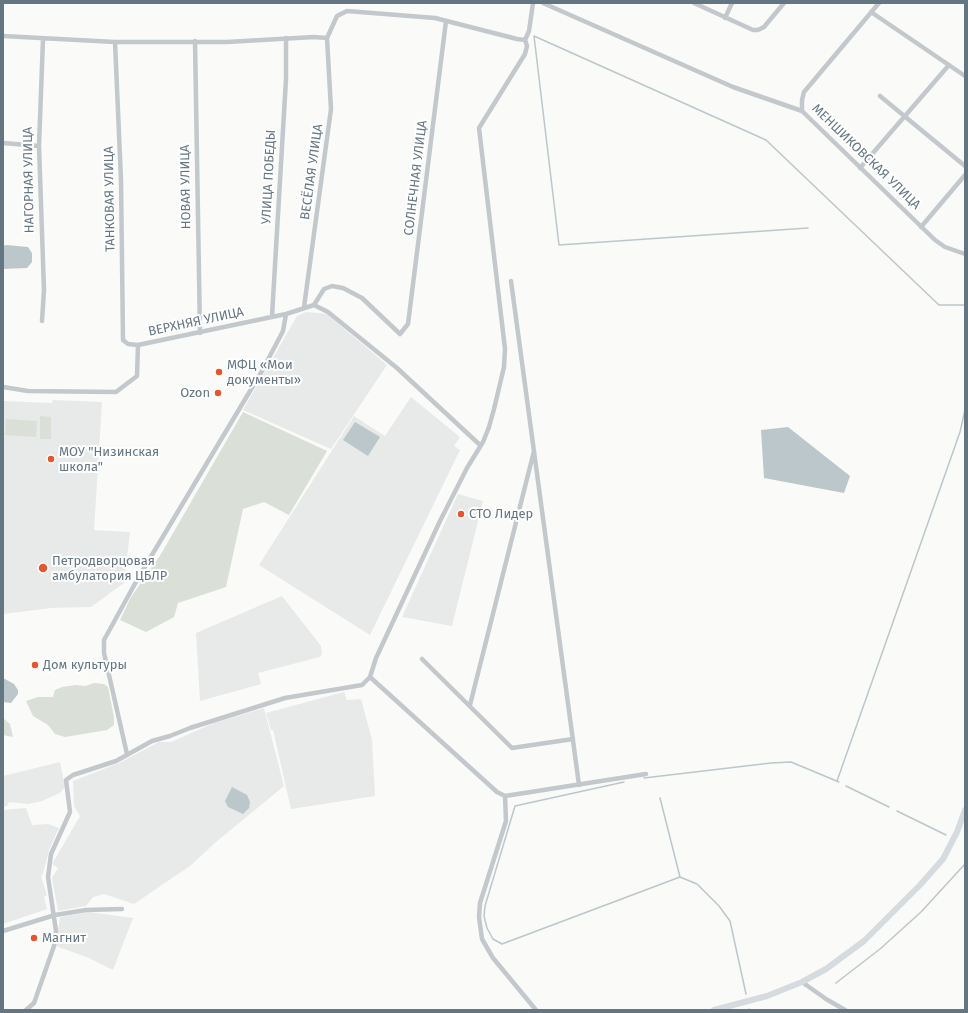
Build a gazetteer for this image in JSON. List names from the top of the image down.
{
  "streets": {
    "street": [
      "МЕНШИКОВСКАЯ УЛИЦА",
      "ВЕСЁЛАЯ УЛИЦА",
      "УЛИЦА ПОБЕДЫ",
      "СОЛНЕЧНАЯ УЛИЦА",
      "НАГОРНАЯ УЛИЦА",
      "НОВАЯ УЛИЦА",
      "ТАНКОВАЯ УЛИЦА",
      "ВЕРХНЯЯ УЛИЦА"
    ]
  },
  "crossings": [
    ["ВЕСЁЛАЯ УЛИЦА", "ВЕРХНЯЯ УЛИЦА"],
    ["УЛИЦА ПОБЕДЫ", "ВЕРХНЯЯ УЛИЦА"],
    ["СОЛНЕЧНАЯ УЛИЦА", "ВЕРХНЯЯ УЛИЦА"],
    ["НОВАЯ УЛИЦА", "ВЕРХНЯЯ УЛИЦА"],
    ["ТАНКОВАЯ УЛИЦА", "ВЕРХНЯЯ УЛИЦА"]
  ],
  "places": [
    "МФЦ «Мои документы»",
    "Ozon",
    "МОУ \"Низинская школа\"",
    "СТО Лидер",
    "Петродворцовая амбулатория ЦБЛР",
    "Дом культуры",
    "Магнит"
  ]
}
